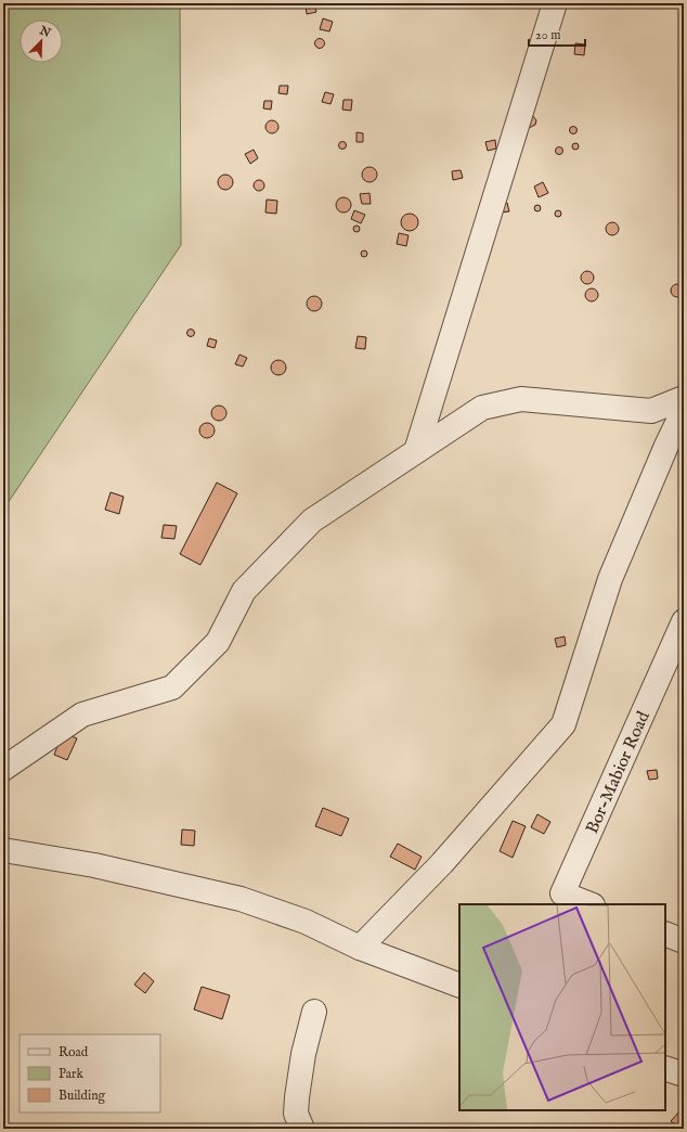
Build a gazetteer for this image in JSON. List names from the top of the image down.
{
  "streets": {
    "street": ["Bor-Mabior Road"]
  },
  "legend": ["Road", "Park", "Building"],
  "scale_bar": "20 m",
  "north": "top right"
}
